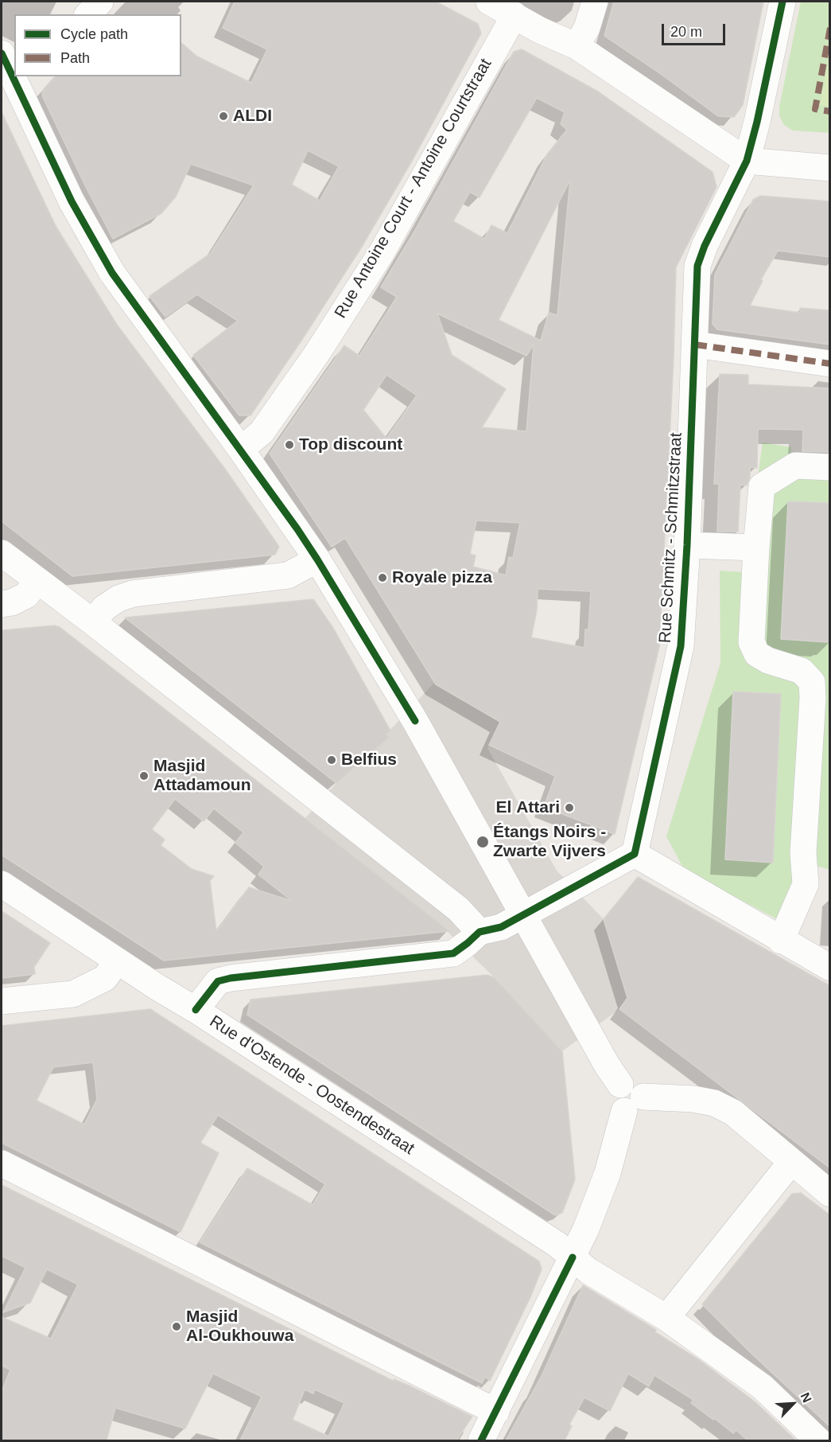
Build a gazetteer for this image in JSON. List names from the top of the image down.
{
  "streets": {
    "street": ["Rue Antoine Court - Antoine Courtstraat", "Rue Schmitz - Schmitzstraat", "Rue d'Ostende - Oostendestraat"]
  },
  "places": [
    "ALDI",
    "Top discount",
    "Royale pizza",
    "Belfius",
    "Masjid Attadamoun",
    "El Attari",
    "Étangs Noirs - Zwarte Vijvers",
    "Masjid Al-Oukhouwa"
  ],
  "legend": ["Cycle path", "Path"],
  "scale_bar": "20 m",
  "north": "top right"
}
